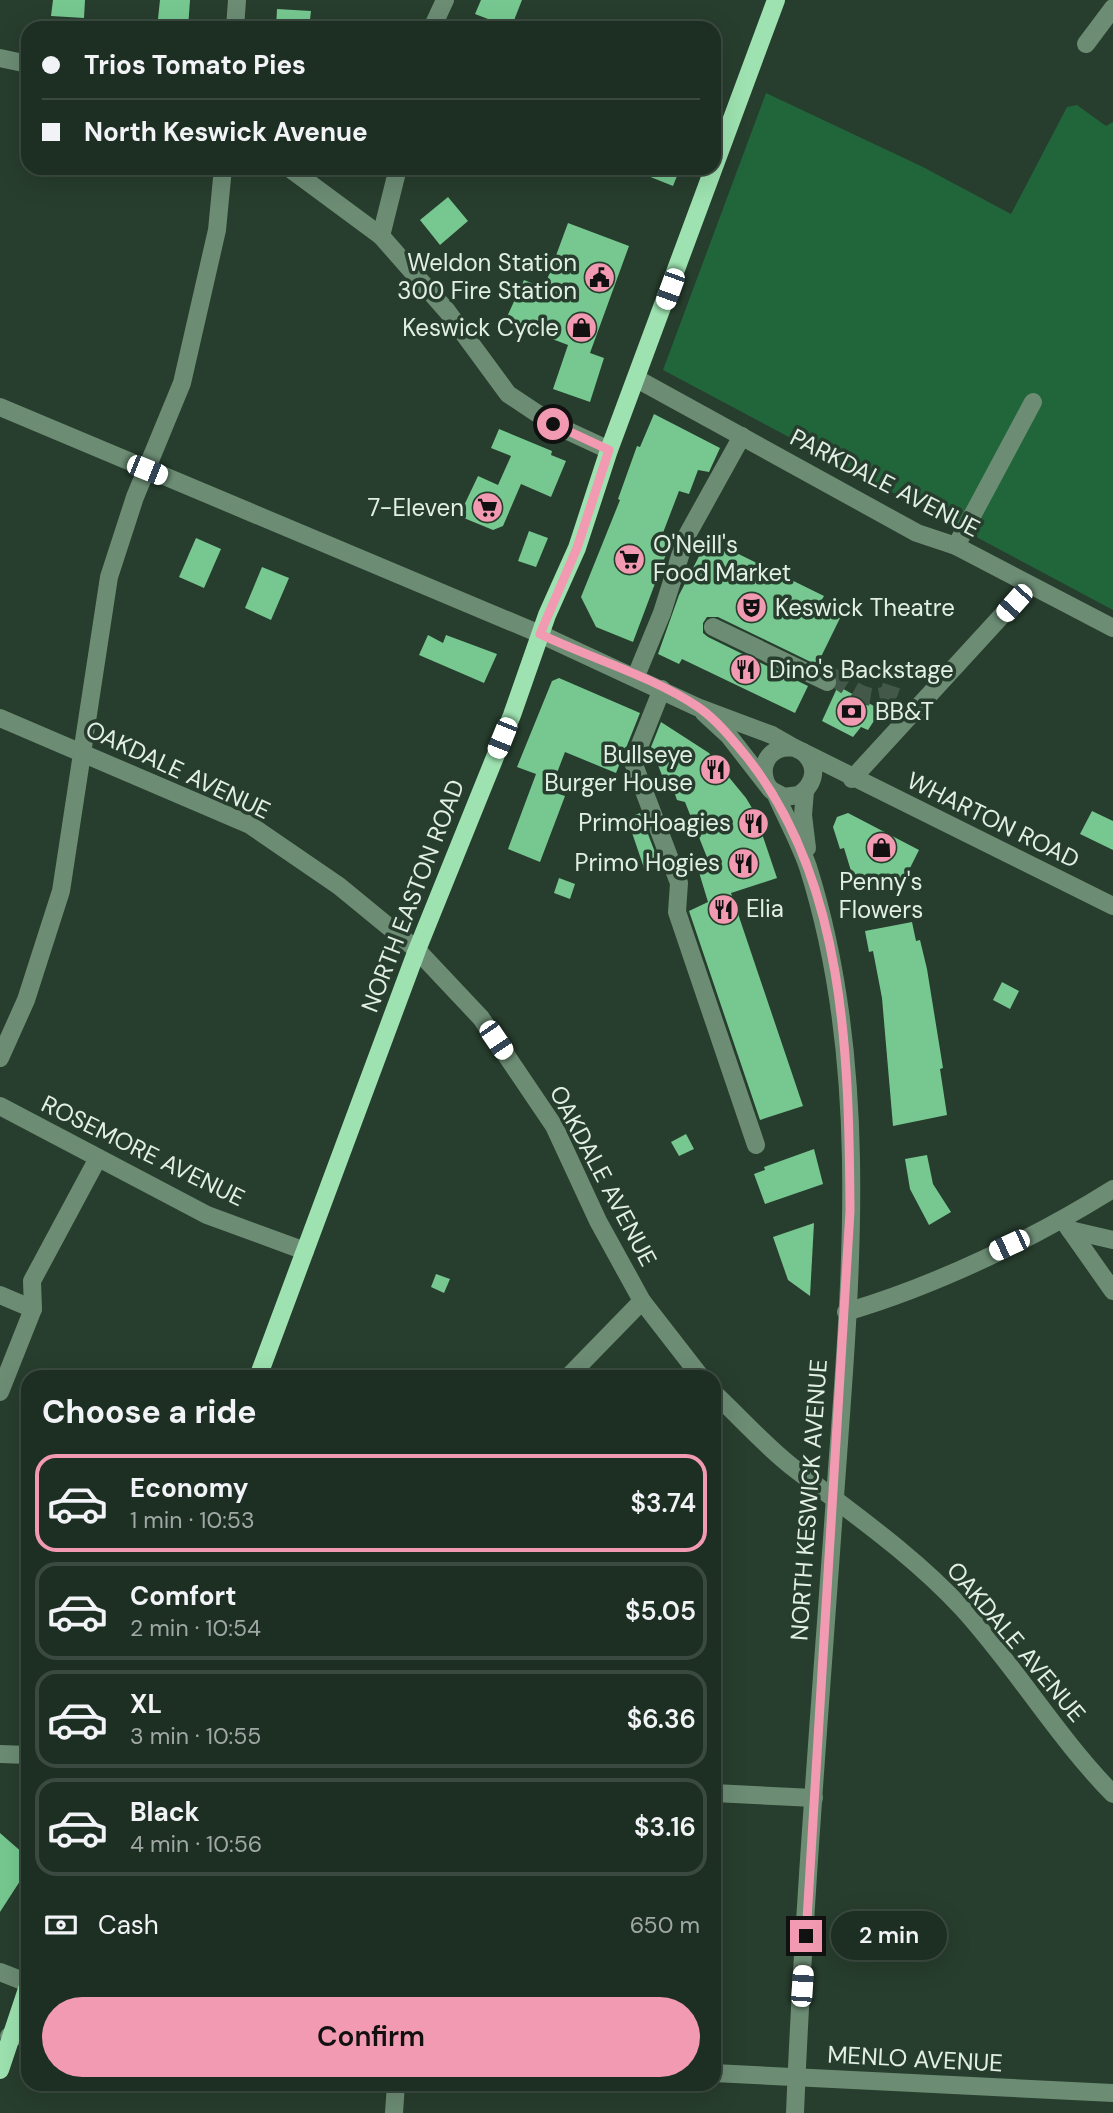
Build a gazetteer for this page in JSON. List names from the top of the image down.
{
  "streets": {
    "main road": ["NORTH EASTON ROAD"],
    "street": [
      "PARKDALE AVENUE",
      "OAKDALE AVENUE",
      "WHARTON ROAD",
      "ROSEMORE AVENUE",
      "NORTH KESWICK AVENUE",
      "MENLO AVENUE"
    ]
  },
  "crossings": [
    ["PARKDALE AVENUE", "NORTH EASTON ROAD"],
    ["OAKDALE AVENUE", "NORTH EASTON ROAD"],
    ["OAKDALE AVENUE", "NORTH KESWICK AVENUE"],
    ["WHARTON ROAD", "NORTH KESWICK AVENUE"],
    ["NORTH EASTON ROAD", "ROSEMORE AVENUE"],
    ["NORTH EASTON ROAD", "NORTH KESWICK AVENUE"],
    ["NORTH KESWICK AVENUE", "MENLO AVENUE"]
  ],
  "places": {
    "public building": ["Weldon Station 300 Fire Station"],
    "shop": ["Keswick Cycle", "Penny's Flowers"],
    "supermarket": ["7-Eleven", "O'Neill's Food Market"],
    "theatre": ["Keswick Theatre"],
    "restaurant": [
      "Dino's Backstage",
      "Bullseye Burger House",
      "PrimoHoagies",
      "Primo Hogies",
      "Elia"
    ],
    "bank": ["BB&T"]
  },
  "page": {
    "banner": ["Trios Tomato Pies", "North Keswick Avenue"],
    "heading": "Choose a ride",
    "list": [
      {
        "name": "Economy",
        "note": "1 min · 10:53",
        "value": "$3.74"
      },
      {
        "name": "Comfort",
        "note": "2 min · 10:54",
        "value": "$5.05"
      },
      {
        "name": "XL",
        "note": "3 min · 10:55",
        "value": "$6.36"
      },
      {
        "name": "Black",
        "note": "4 min · 10:56",
        "value": "$3.16"
      }
    ],
    "pay": ["Cash", "650 m"],
    "bubble": "2 min",
    "buttons": "Confirm"
  }
}
